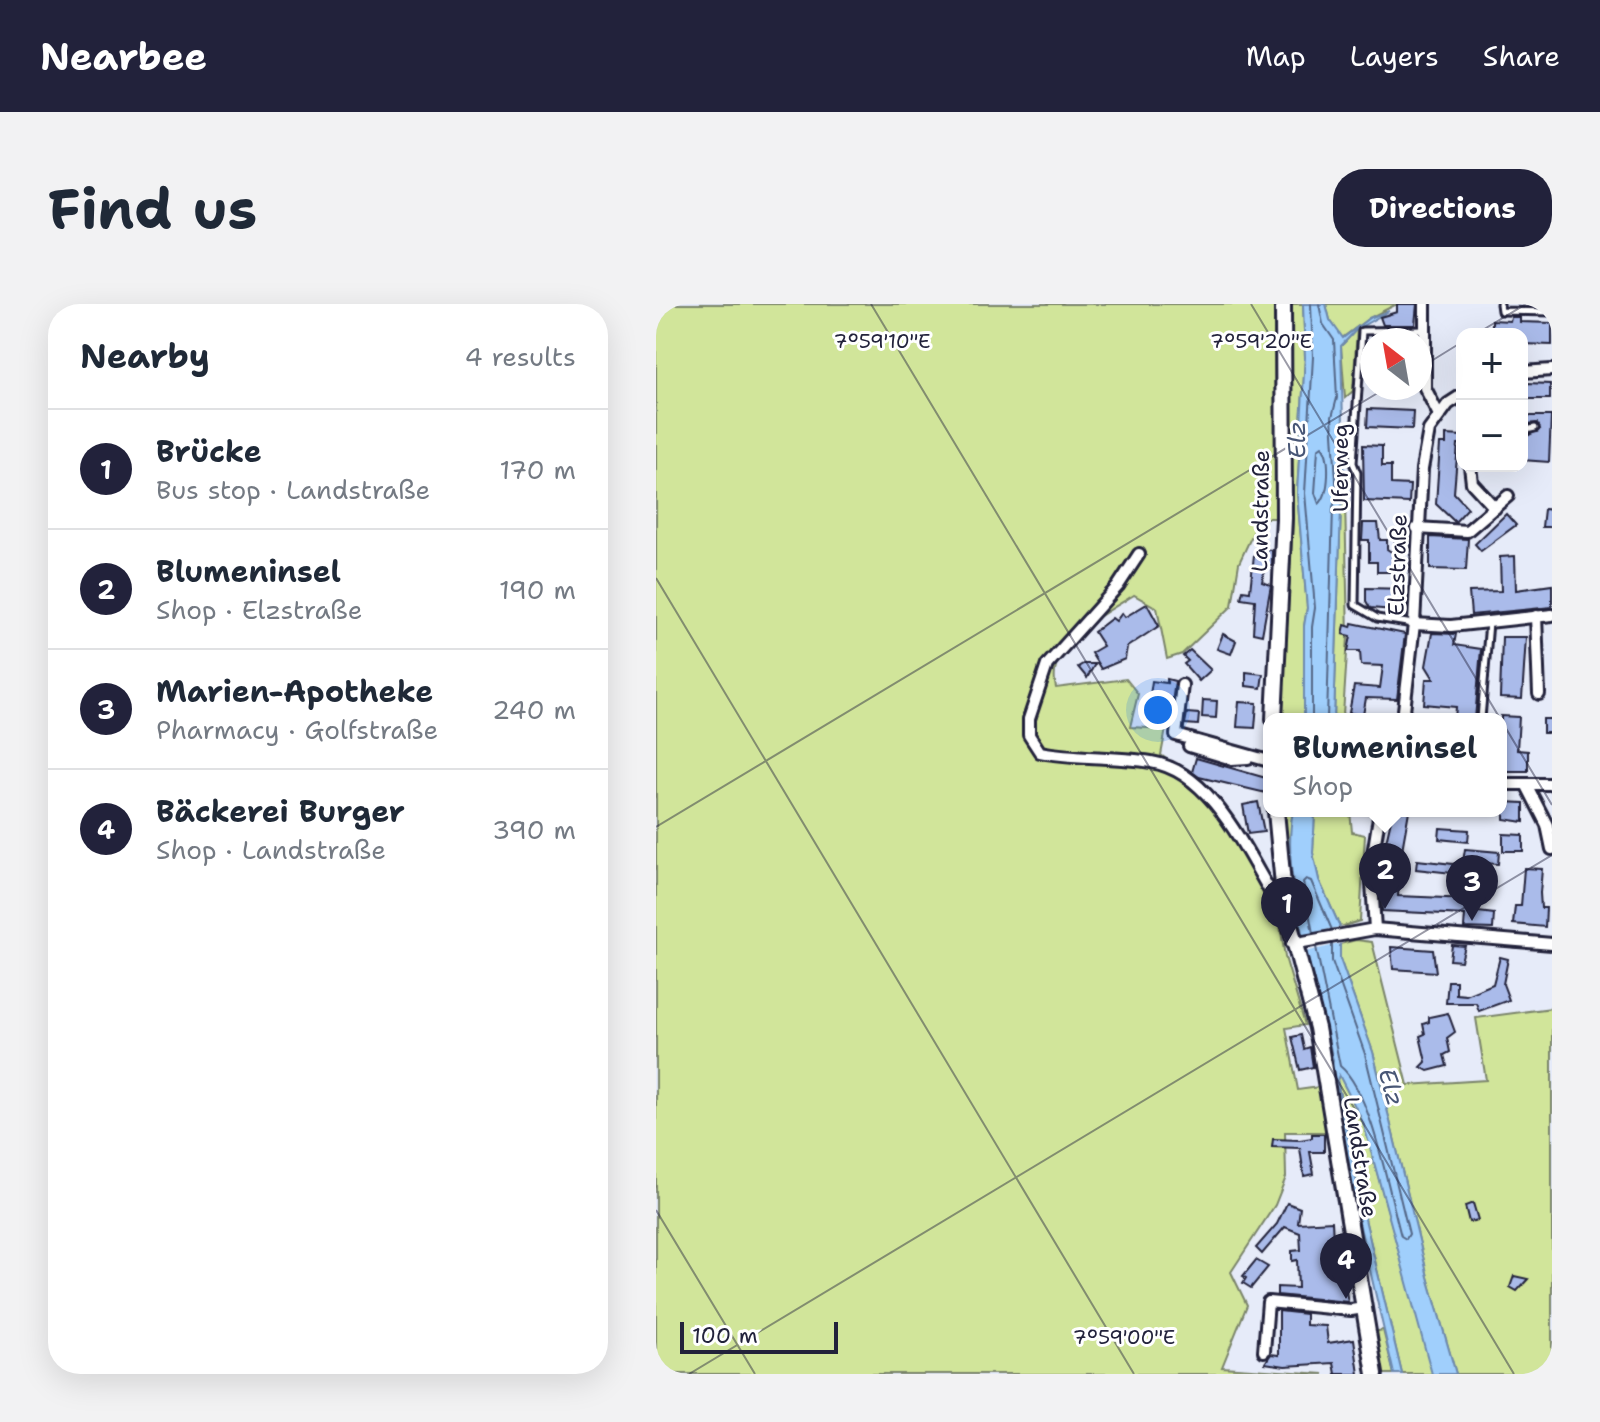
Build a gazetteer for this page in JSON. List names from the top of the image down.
{
  "streets": {
    "street": ["Landstraße", "Elzstraße"],
    "lane": ["Uferweg"]
  },
  "crossings": [
    ["Uferweg", "Elzstraße"]
  ],
  "water": ["Elz"],
  "scale_bar": "100 m",
  "north": "top left",
  "page": {
    "header": "Nearbee",
    "nav": ["Map", "Layers", "Share"],
    "buttons": "Directions",
    "title": "Find us",
    "heading": ["Nearby", "4 results"],
    "map_buttons": ["+", "−"],
    "list": [
      {
        "mark": "1",
        "name": "Brücke",
        "note": "Bus stop · Landstraße",
        "value": "170 m"
      },
      {
        "mark": "2",
        "name": "Blumeninsel",
        "note": "Shop · Elzstraße",
        "value": "190 m"
      },
      {
        "mark": "3",
        "name": "Marien-Apotheke",
        "note": "Pharmacy · Golfstraße",
        "value": "240 m"
      },
      {
        "mark": "4",
        "name": "Bäckerei Burger",
        "note": "Shop · Landstraße",
        "value": "390 m"
      }
    ],
    "popup": ["Blumeninsel", "Shop"],
    "pins": [
      "2",
      "3",
      "1",
      "4"
    ],
    "scale": "100 m"
  },
  "coordinates": ["7°59'10\"E", "7°59'20\"E", "7°59'00\"E"]
}
